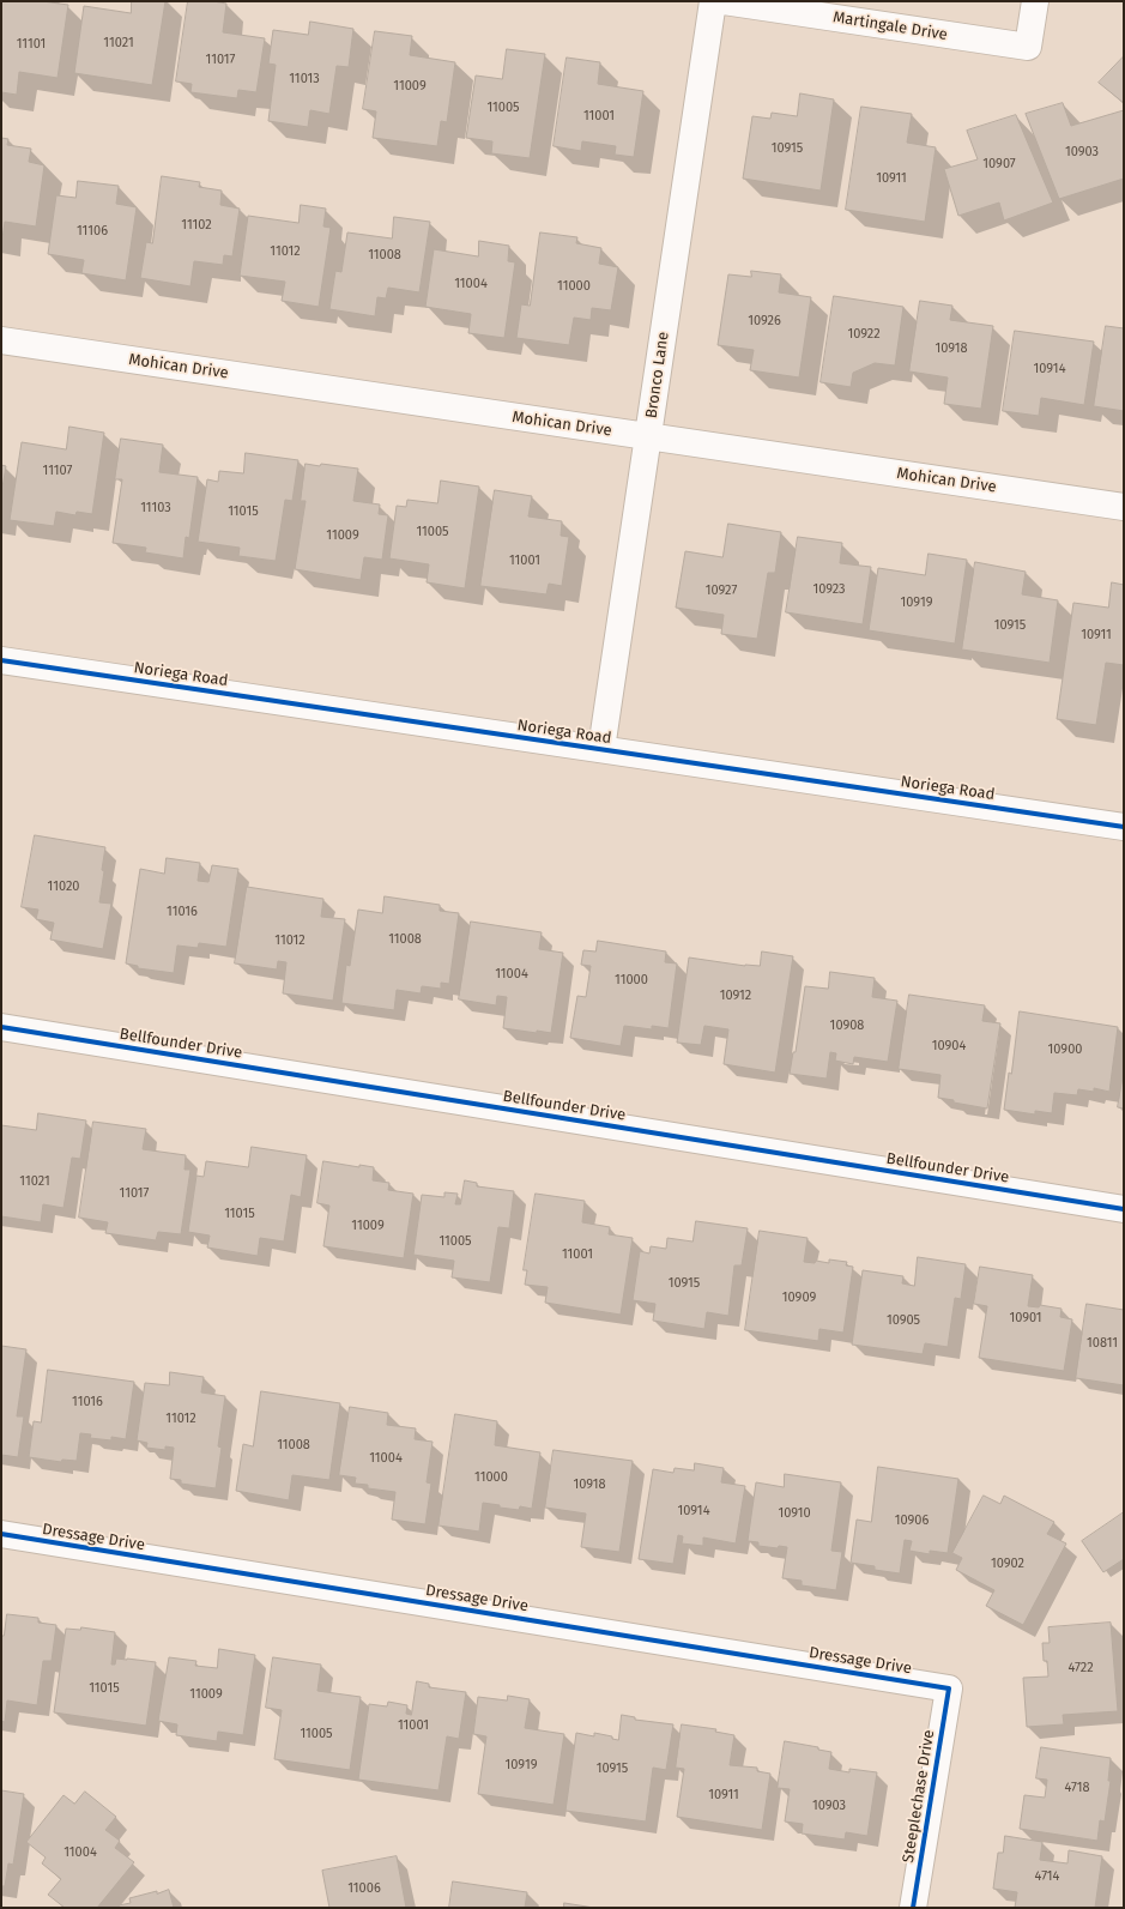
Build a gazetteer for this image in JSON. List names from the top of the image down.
{
  "streets": {
    "street": [
      "Martingale Drive",
      "Mohican Drive",
      "Bronco Lane",
      "Noriega Road",
      "Bellfounder Drive",
      "Dressage Drive",
      "Steeplechase Drive"
    ]
  },
  "crossings": [
    ["Mohican Drive", "Bronco Lane"],
    ["Bronco Lane", "Noriega Road"],
    ["Dressage Drive", "Steeplechase Drive"]
  ],
  "house_numbers": [
    "11021",
    "11101",
    "11017",
    "11013",
    "11009",
    "11005",
    "11001",
    "10915",
    "10903",
    "10907",
    "10911",
    "11102",
    "11106",
    "11012",
    "11008",
    "11004",
    "11000",
    "10926",
    "10922",
    "10918",
    "10914",
    "11107",
    "11103",
    "11015",
    "11005",
    "11009",
    "11001",
    "10923",
    "10927",
    "10919",
    "10915",
    "10911",
    "11020",
    "11016",
    "11008",
    "11012",
    "11004",
    "11000",
    "10912",
    "10908",
    "10904",
    "10900",
    "11021",
    "11017",
    "11015",
    "11009",
    "11005",
    "11001",
    "10915",
    "10909",
    "10901",
    "10905",
    "10811",
    "11016",
    "11012",
    "11008",
    "11004",
    "11000",
    "10918",
    "10914",
    "10910",
    "10906",
    "10902",
    "4722",
    "11015",
    "11009",
    "11001",
    "11005",
    "10919",
    "10915",
    "4718",
    "10911",
    "10903",
    "11004",
    "4714",
    "11006"
  ]
}
